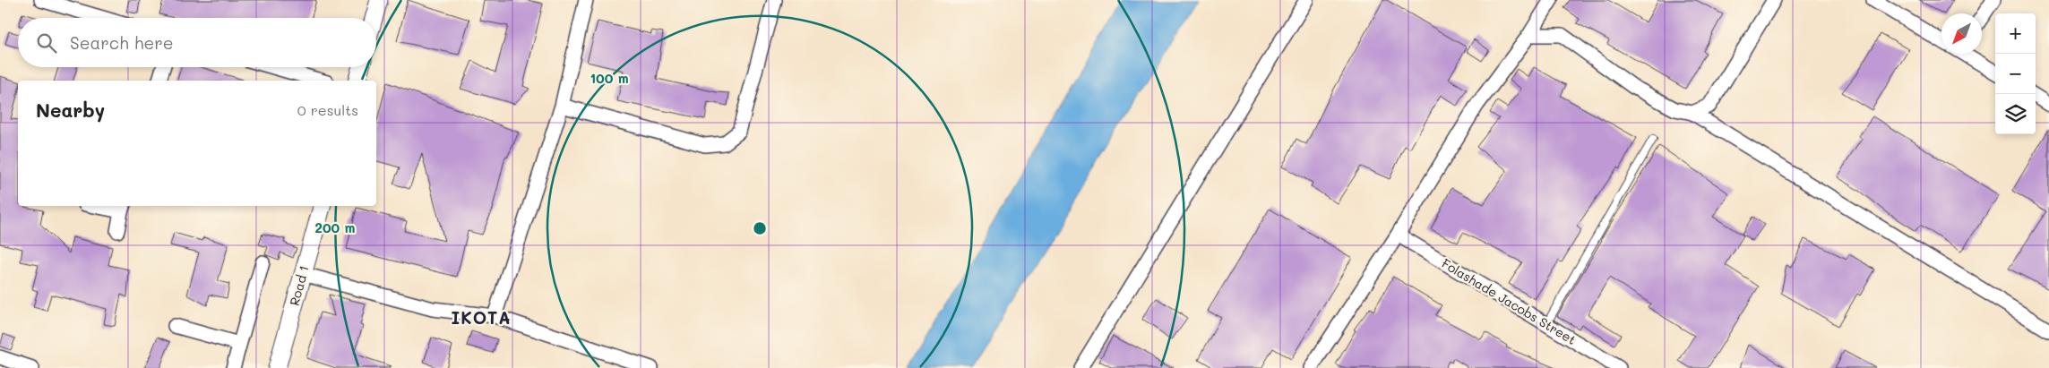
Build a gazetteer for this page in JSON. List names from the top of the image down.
{
  "streets": {
    "street": ["Road 1", "Folashade Jacobs Street"]
  },
  "districts": ["IKOTA"],
  "north": "bottom left",
  "page": {
    "map_buttons": ["+", "−"],
    "search": "Search here",
    "heading": ["Nearby", "0 results"]
  },
  "rings": ["100 m", "200 m"]
}
